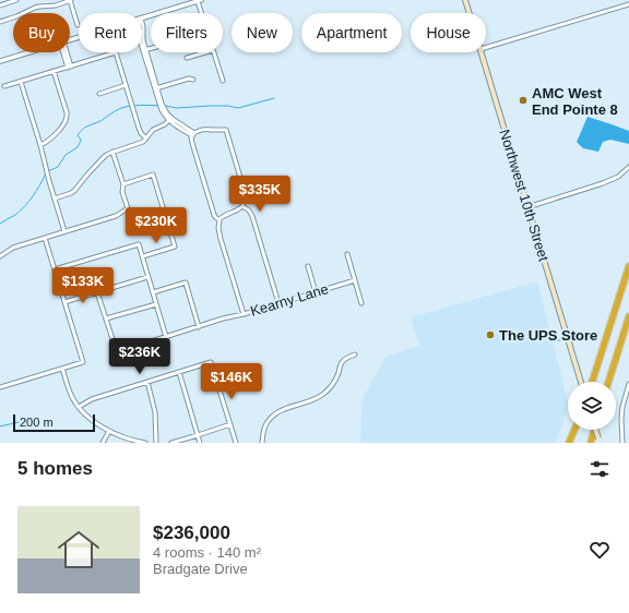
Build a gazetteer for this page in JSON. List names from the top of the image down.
{
  "streets": {
    "main road": ["Northwest 10th Street"],
    "street": ["Kearny Lane"]
  },
  "places": ["AMC West End Pointe 8", "The UPS Store"],
  "scale_bar": "200 m",
  "page": {
    "chip": [
      "Buy",
      "Rent",
      "Filters",
      "New",
      "Apartment",
      "House"
    ],
    "price": [
      "$335K",
      "$230K",
      "$133K",
      "$236K",
      "$146K"
    ],
    "scale": "200 m",
    "heading": "5 homes",
    "list": [
      {
        "name": "$236,000",
        "note": "4 rooms · 140 m² · Bradgate Drive"
      }
    ]
  }
}
